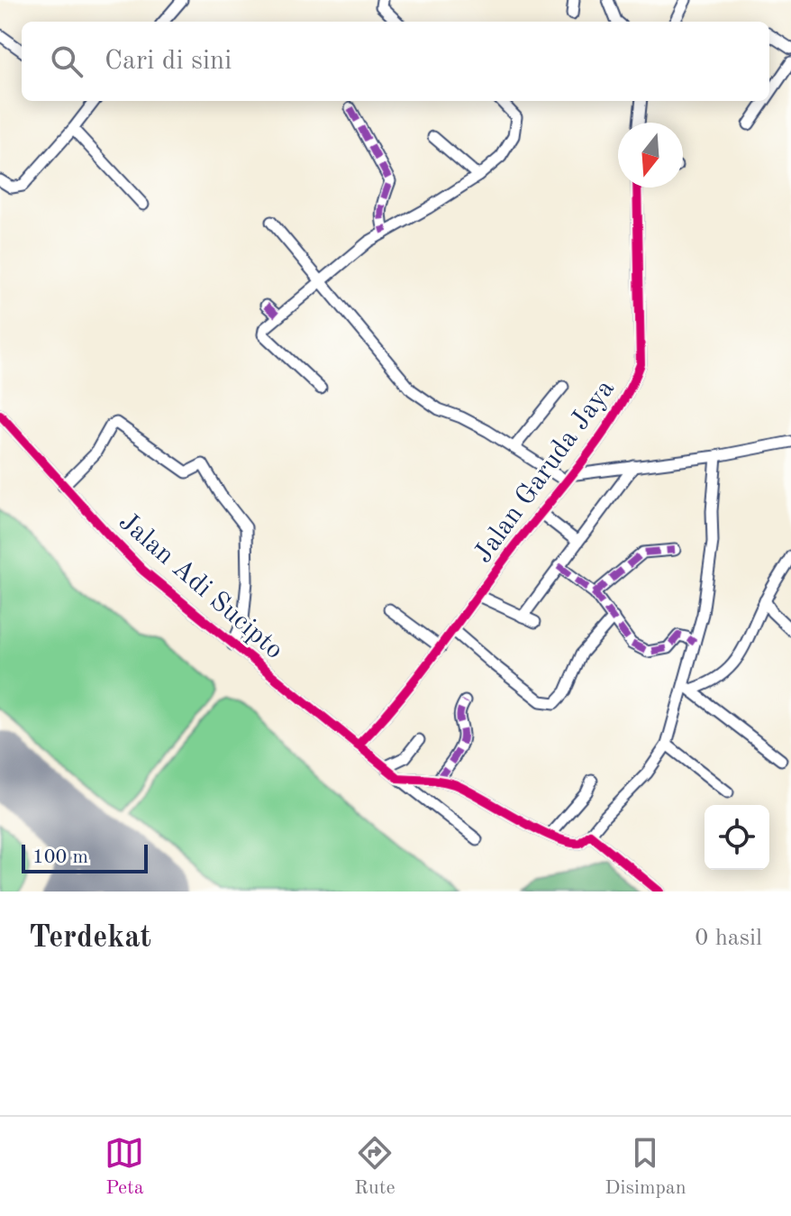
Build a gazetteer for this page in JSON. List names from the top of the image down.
{
  "streets": {
    "street": ["Jalan Garuda Jaya", "Jalan Adi Sucipto"]
  },
  "crossings": [
    ["Jalan Garuda Jaya", "Jalan Adi Sucipto"]
  ],
  "scale_bar": "100 m",
  "north": "bottom",
  "page": {
    "search": "Cari di sini",
    "scale": "100 m",
    "heading": ["Terdekat", "0 hasil"],
    "nav": ["Peta", "Rute", "Disimpan"]
  }
}
